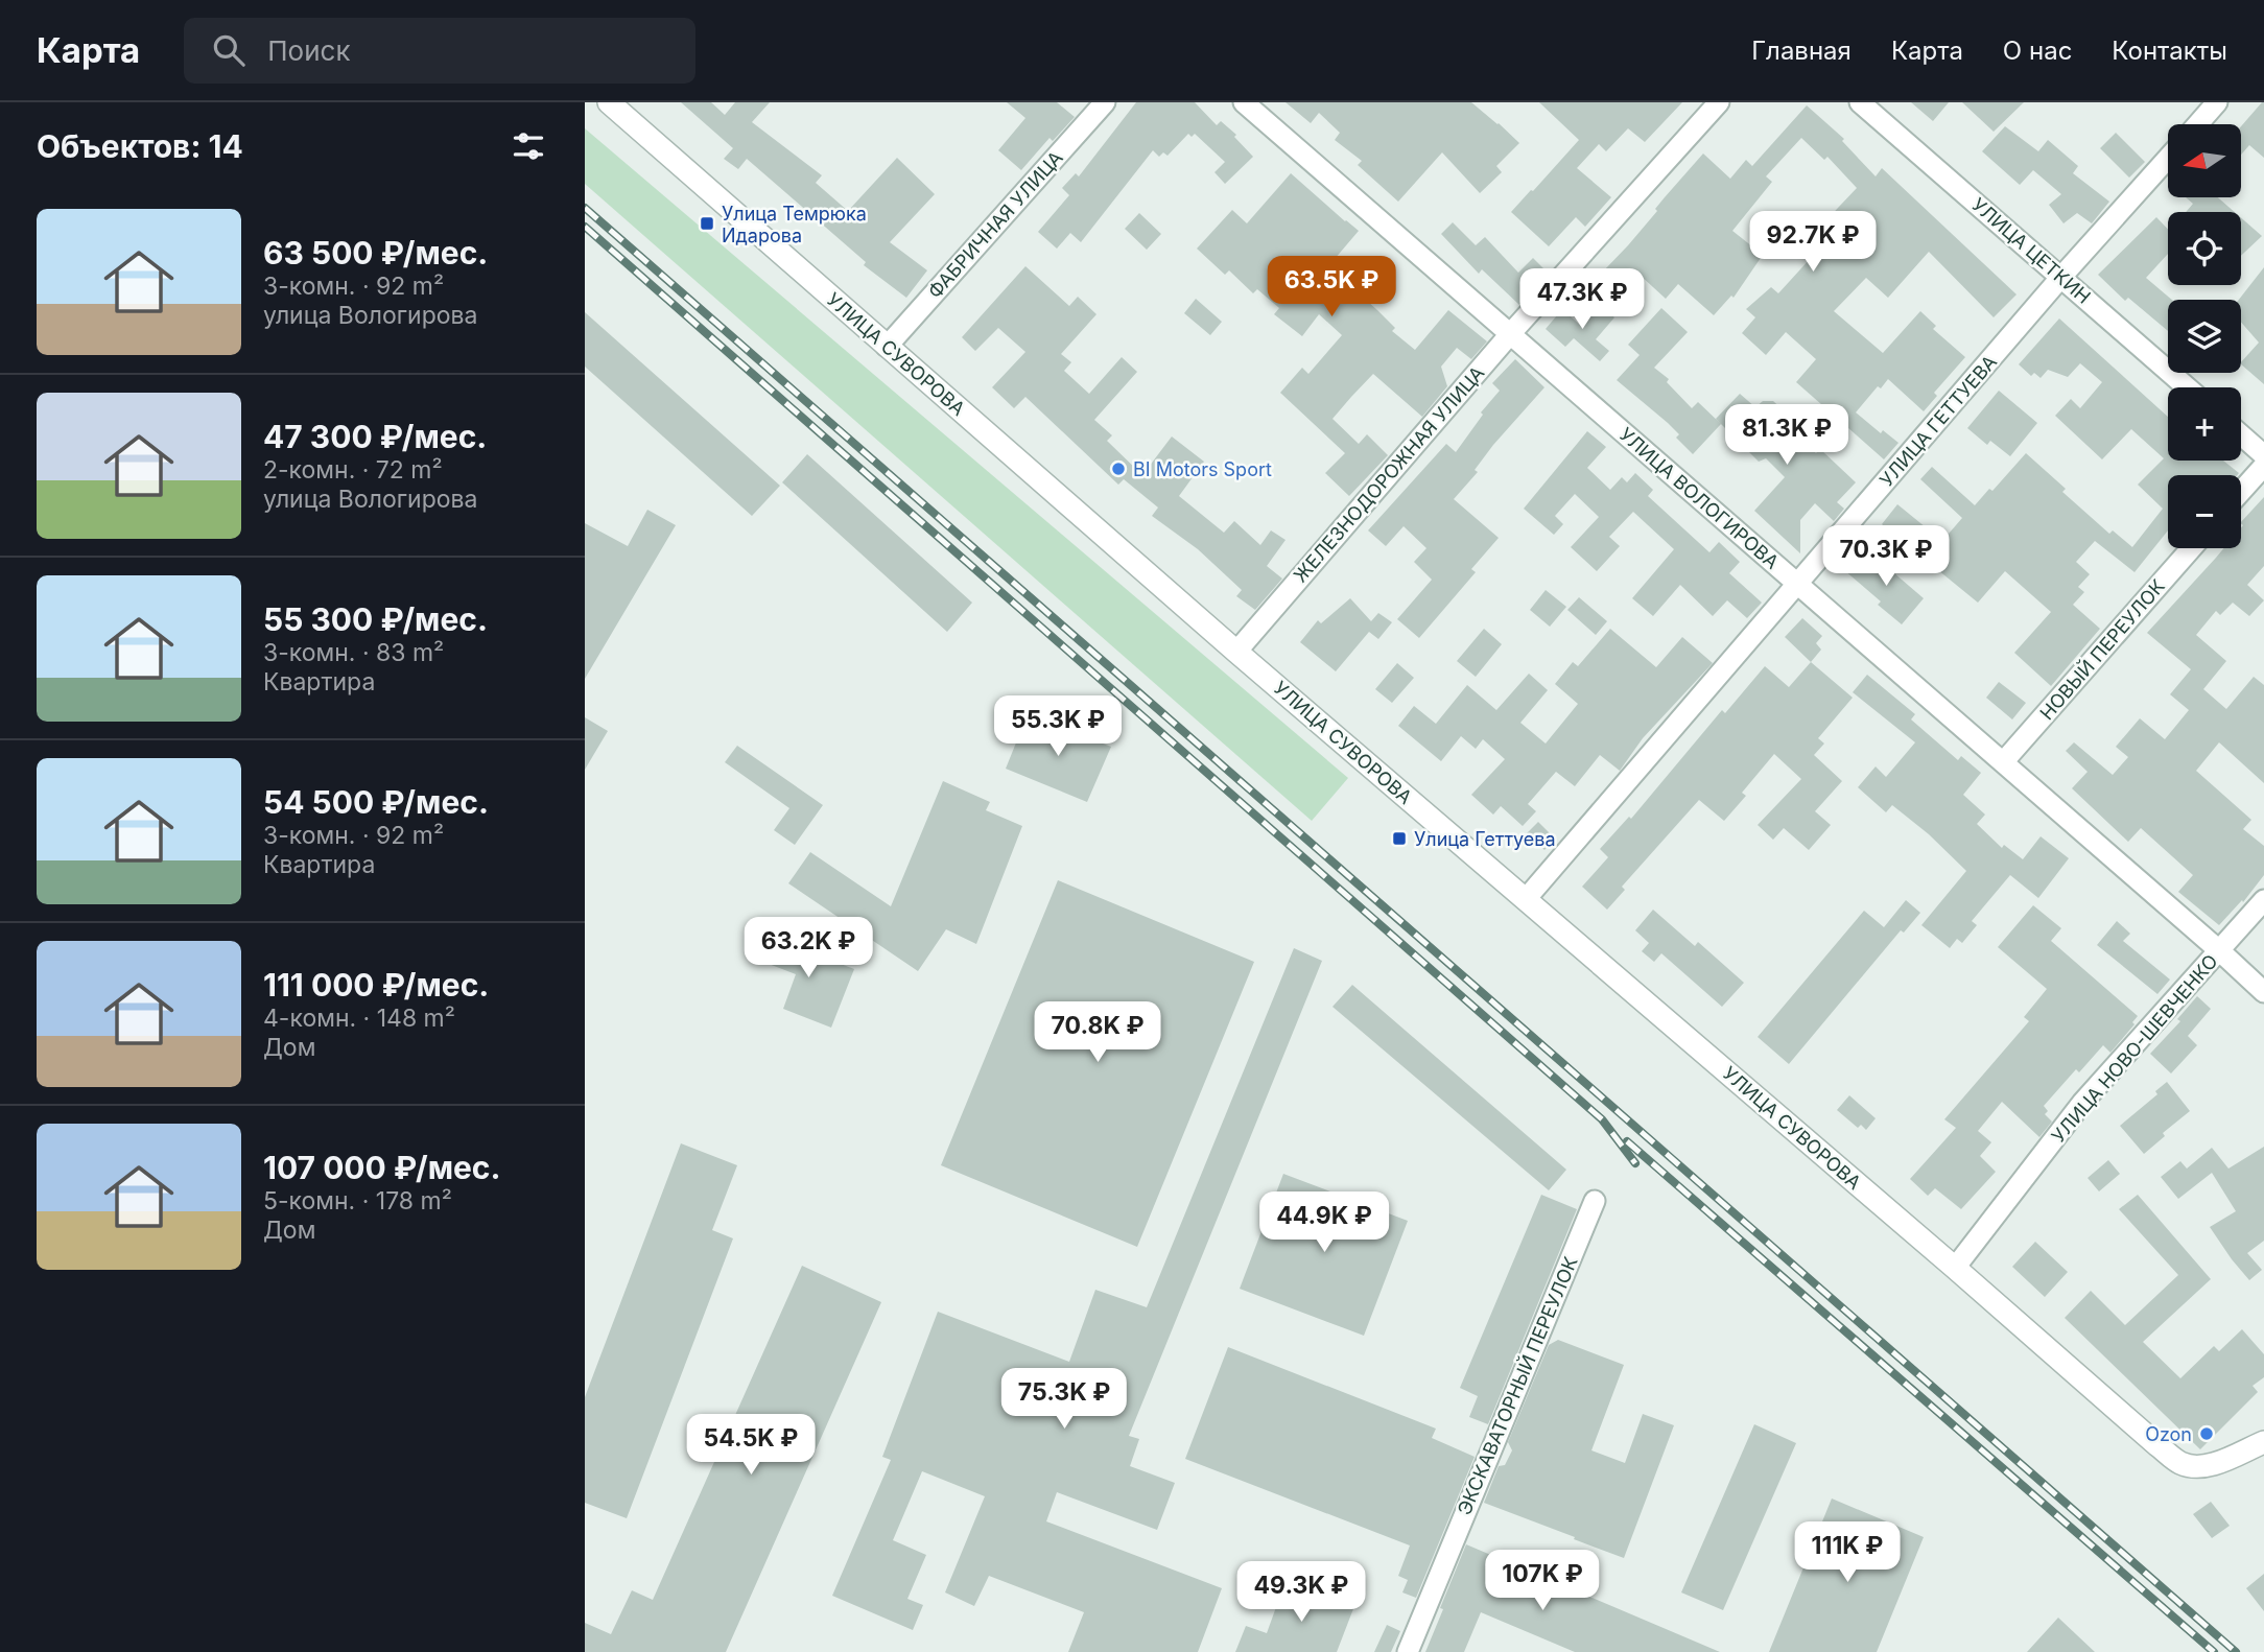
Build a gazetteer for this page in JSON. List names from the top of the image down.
{
  "streets": {
    "street": [
      "ФАБРИЧНАЯ УЛИЦА",
      "УЛИЦА ЦЕТКИН",
      "УЛИЦА СУВОРОВА",
      "УЛИЦА ГЕТТУЕВА",
      "ЖЕЛЕЗНОДОРОЖНАЯ УЛИЦА",
      "УЛИЦА ВОЛОГИРОВА",
      "НОВЫЙ ПЕРЕУЛОК",
      "УЛИЦА НОВО-ШЕВЧЕНКО",
      "ЭКСКАВАТОРНЫЙ ПЕРЕУЛОК"
    ]
  },
  "crossings": [
    ["ФАБРИЧНАЯ УЛИЦА", "УЛИЦА СУВОРОВА"],
    ["УЛИЦА ЦЕТКИН", "УЛИЦА ГЕТТУЕВА"],
    ["УЛИЦА СУВОРОВА", "УЛИЦА ГЕТТУЕВА"],
    ["УЛИЦА СУВОРОВА", "ЖЕЛЕЗНОДОРОЖНАЯ УЛИЦА"],
    ["УЛИЦА СУВОРОВА", "УЛИЦА НОВО-ШЕВЧЕНКО"],
    ["УЛИЦА ГЕТТУЕВА", "УЛИЦА ВОЛОГИРОВА"],
    ["ЖЕЛЕЗНОДОРОЖНАЯ УЛИЦА", "УЛИЦА ВОЛОГИРОВА"],
    ["УЛИЦА ВОЛОГИРОВА", "НОВЫЙ ПЕРЕУЛОК"],
    ["УЛИЦА ВОЛОГИРОВА", "УЛИЦА НОВО-ШЕВЧЕНКО"]
  ],
  "places": {
    "transit": ["Улица Темрюка Идарова", "Улица Геттуева"],
    "other": ["BI Motors Sport", "Ozon"]
  },
  "north": "left",
  "page": {
    "header": "Карта",
    "search": "Поиск",
    "nav": [
      "Главная",
      "Карта",
      "О нас",
      "Контакты"
    ],
    "heading": "Объектов: 14",
    "map_buttons": ["+", "−"],
    "list": [
      {
        "name": "63 500 ₽/мес.",
        "note": "3-комн. · 92 m² · улица Вологирова"
      },
      {
        "name": "47 300 ₽/мес.",
        "note": "2-комн. · 72 m² · улица Вологирова"
      },
      {
        "name": "55 300 ₽/мес.",
        "note": "3-комн. · 83 m² · Квартира"
      },
      {
        "name": "54 500 ₽/мес.",
        "note": "3-комн. · 92 m² · Квартира"
      },
      {
        "name": "111 000 ₽/мес.",
        "note": "4-комн. · 148 m² · Дом"
      },
      {
        "name": "107 000 ₽/мес.",
        "note": "5-комн. · 178 m² · Дом"
      }
    ],
    "price": [
      "92.7K ₽",
      "63.5K ₽",
      "47.3K ₽",
      "81.3K ₽",
      "70.3K ₽",
      "55.3K ₽",
      "63.2K ₽",
      "70.8K ₽",
      "44.9K ₽",
      "75.3K ₽",
      "54.5K ₽",
      "111K ₽",
      "107K ₽",
      "49.3K ₽"
    ]
  }
}
